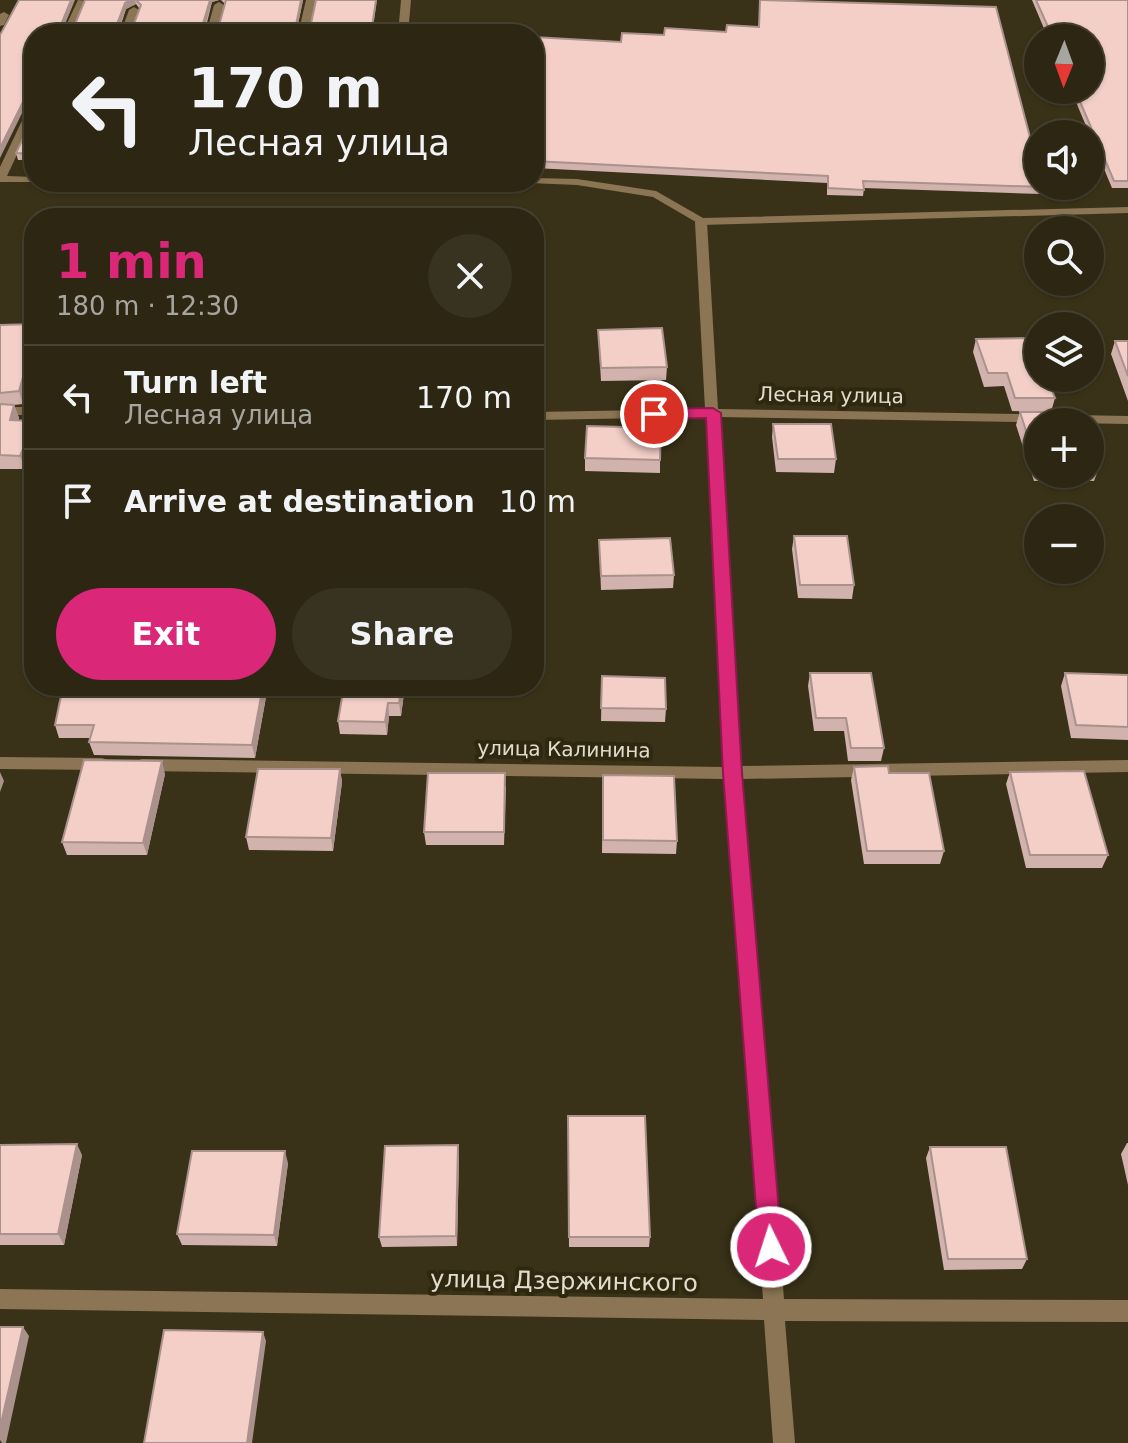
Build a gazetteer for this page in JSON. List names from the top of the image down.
{
  "streets": {
    "street": ["Лесная улица", "улица Калинина", "улица Дзержинского"]
  },
  "north": "bottom",
  "page": {
    "map_buttons": ["+", "−"],
    "turn": ["170 m", "Лесная улица"],
    "heading": ["1 min", "180 m · 12:30"],
    "list": [
      {
        "name": "Turn left",
        "note": "Лесная улица",
        "value": "170 m"
      },
      {
        "name": "Arrive at destination",
        "value": "10 m"
      }
    ],
    "buttons": ["Exit", "Share"]
  }
}
